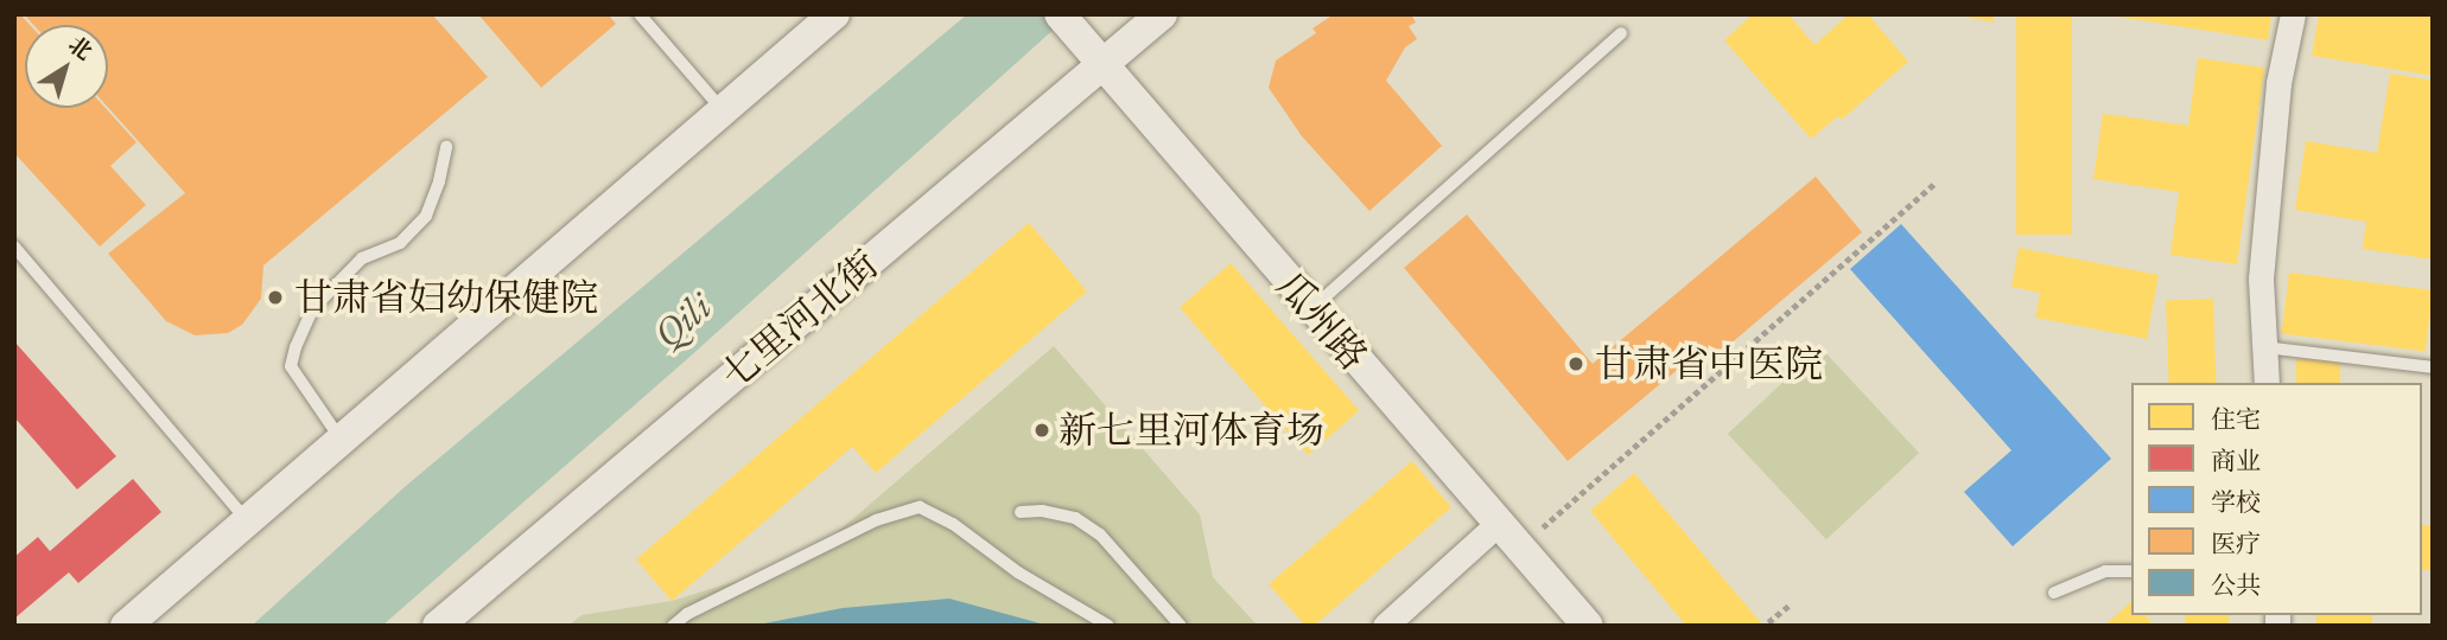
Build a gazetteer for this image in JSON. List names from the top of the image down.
{
  "streets": {
    "street": ["七里河北街", "瓜州路"]
  },
  "crossings": [
    ["七里河北街", "瓜州路"]
  ],
  "water": ["Qili"],
  "places": ["甘肃省妇幼保健院", "甘肃省中医院", "新七里河体育场"],
  "legend": [
    "住宅",
    "商业",
    "学校",
    "医疗",
    "公共"
  ],
  "north": "top right"
}
